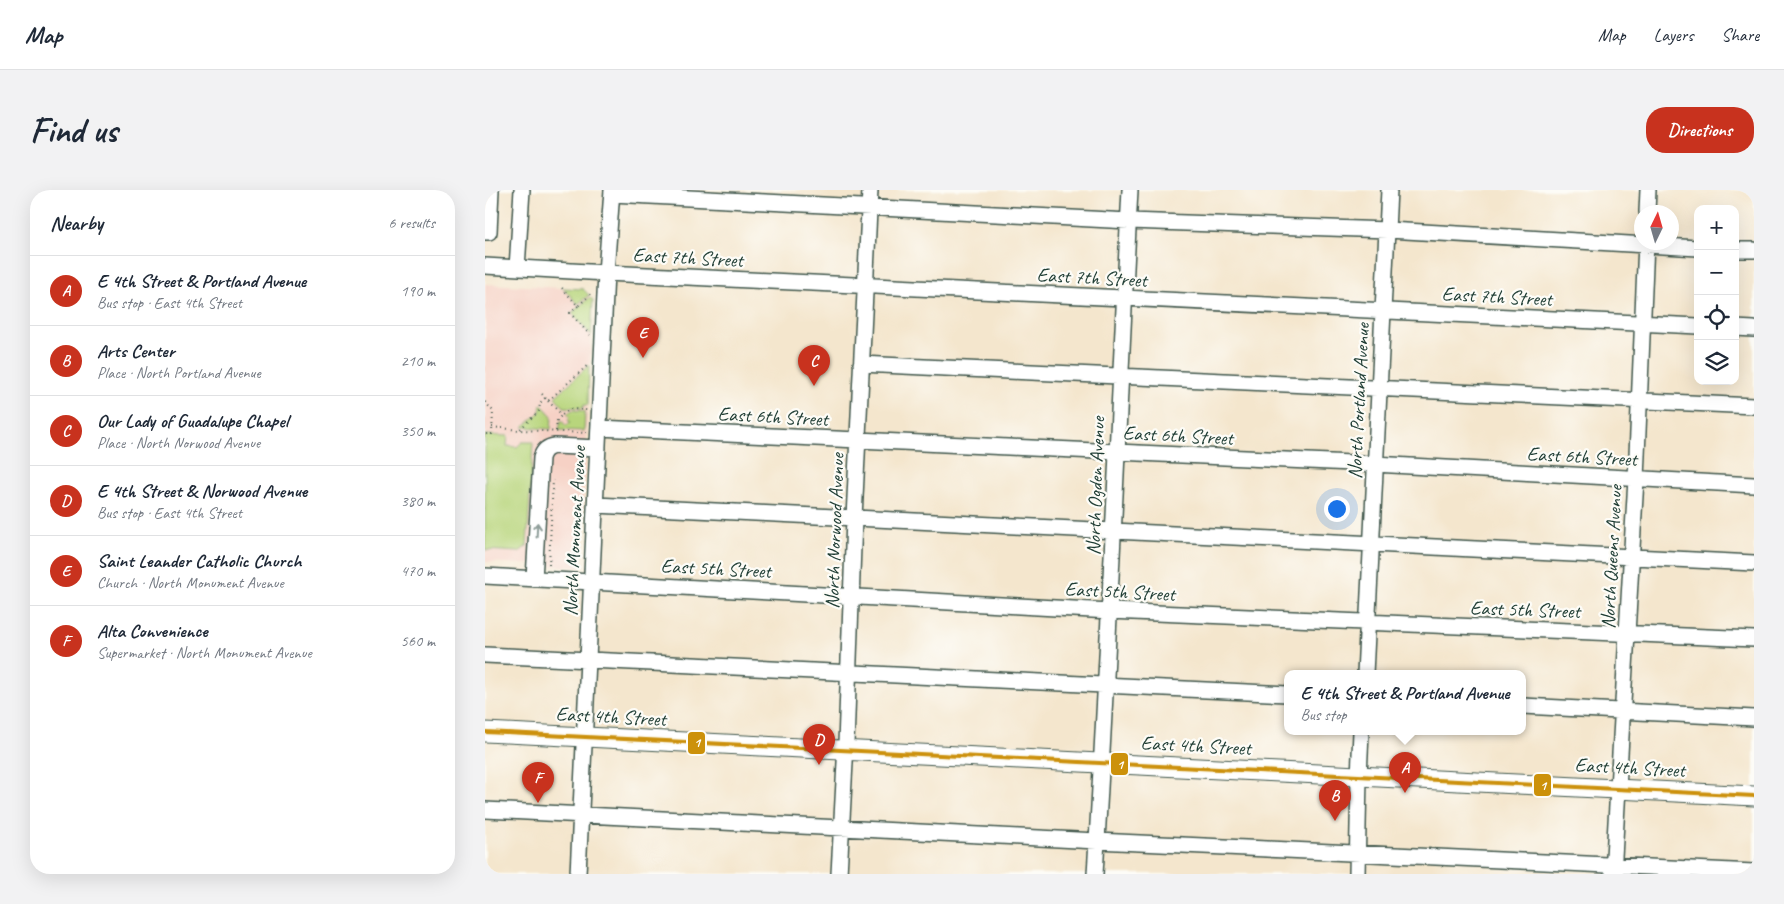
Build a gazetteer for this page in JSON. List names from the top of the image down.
{
  "streets": {
    "main road": ["East 4th Street"],
    "street": [
      "East 7th Street",
      "North Portland Avenue",
      "East 6th Street",
      "North Ogden Avenue",
      "North Monument Avenue",
      "North Norwood Avenue",
      "North Queens Avenue",
      "East 5th Street"
    ]
  },
  "crossings": [
    ["East 7th Street", "North Portland Avenue"],
    ["East 7th Street", "North Ogden Avenue"],
    ["East 7th Street", "North Monument Avenue"],
    ["East 7th Street", "North Norwood Avenue"],
    ["East 7th Street", "North Queens Avenue"],
    ["North Portland Avenue", "East 6th Street"],
    ["North Portland Avenue", "East 5th Street"],
    ["East 6th Street", "North Ogden Avenue"],
    ["East 6th Street", "North Monument Avenue"],
    ["East 6th Street", "North Norwood Avenue"],
    ["East 6th Street", "North Queens Avenue"],
    ["North Ogden Avenue", "East 5th Street"],
    ["North Ogden Avenue", "East 4th Street"],
    ["North Monument Avenue", "East 5th Street"],
    ["North Monument Avenue", "East 4th Street"],
    ["North Norwood Avenue", "East 5th Street"],
    ["North Norwood Avenue", "East 4th Street"],
    ["North Queens Avenue", "East 5th Street"],
    ["North Queens Avenue", "East 4th Street"]
  ],
  "lines": ["transit line 1"],
  "north": "top",
  "page": {
    "header": "Map",
    "nav": ["Map", "Layers", "Share"],
    "buttons": "Directions",
    "title": "Find us",
    "heading": ["Nearby", "6 results"],
    "map_buttons": ["+", "−"],
    "list": [
      {
        "mark": "A",
        "name": "E 4th Street & Portland Avenue",
        "note": "Bus stop · East 4th Street",
        "value": "190 m"
      },
      {
        "mark": "B",
        "name": "Arts Center",
        "note": "Place · North Portland Avenue",
        "value": "210 m"
      },
      {
        "mark": "C",
        "name": "Our Lady of Guadalupe Chapel",
        "note": "Place · North Norwood Avenue",
        "value": "350 m"
      },
      {
        "mark": "D",
        "name": "E 4th Street & Norwood Avenue",
        "note": "Bus stop · East 4th Street",
        "value": "380 m"
      },
      {
        "mark": "E",
        "name": "Saint Leander Catholic Church",
        "note": "Church · North Monument Avenue",
        "value": "470 m"
      },
      {
        "mark": "F",
        "name": "Alta Convenience",
        "note": "Supermarket · North Monument Avenue",
        "value": "560 m"
      }
    ],
    "pins": [
      "E",
      "C",
      "D",
      "A",
      "F",
      "B"
    ],
    "popup": ["E 4th Street & Portland Avenue", "Bus stop"]
  }
}
